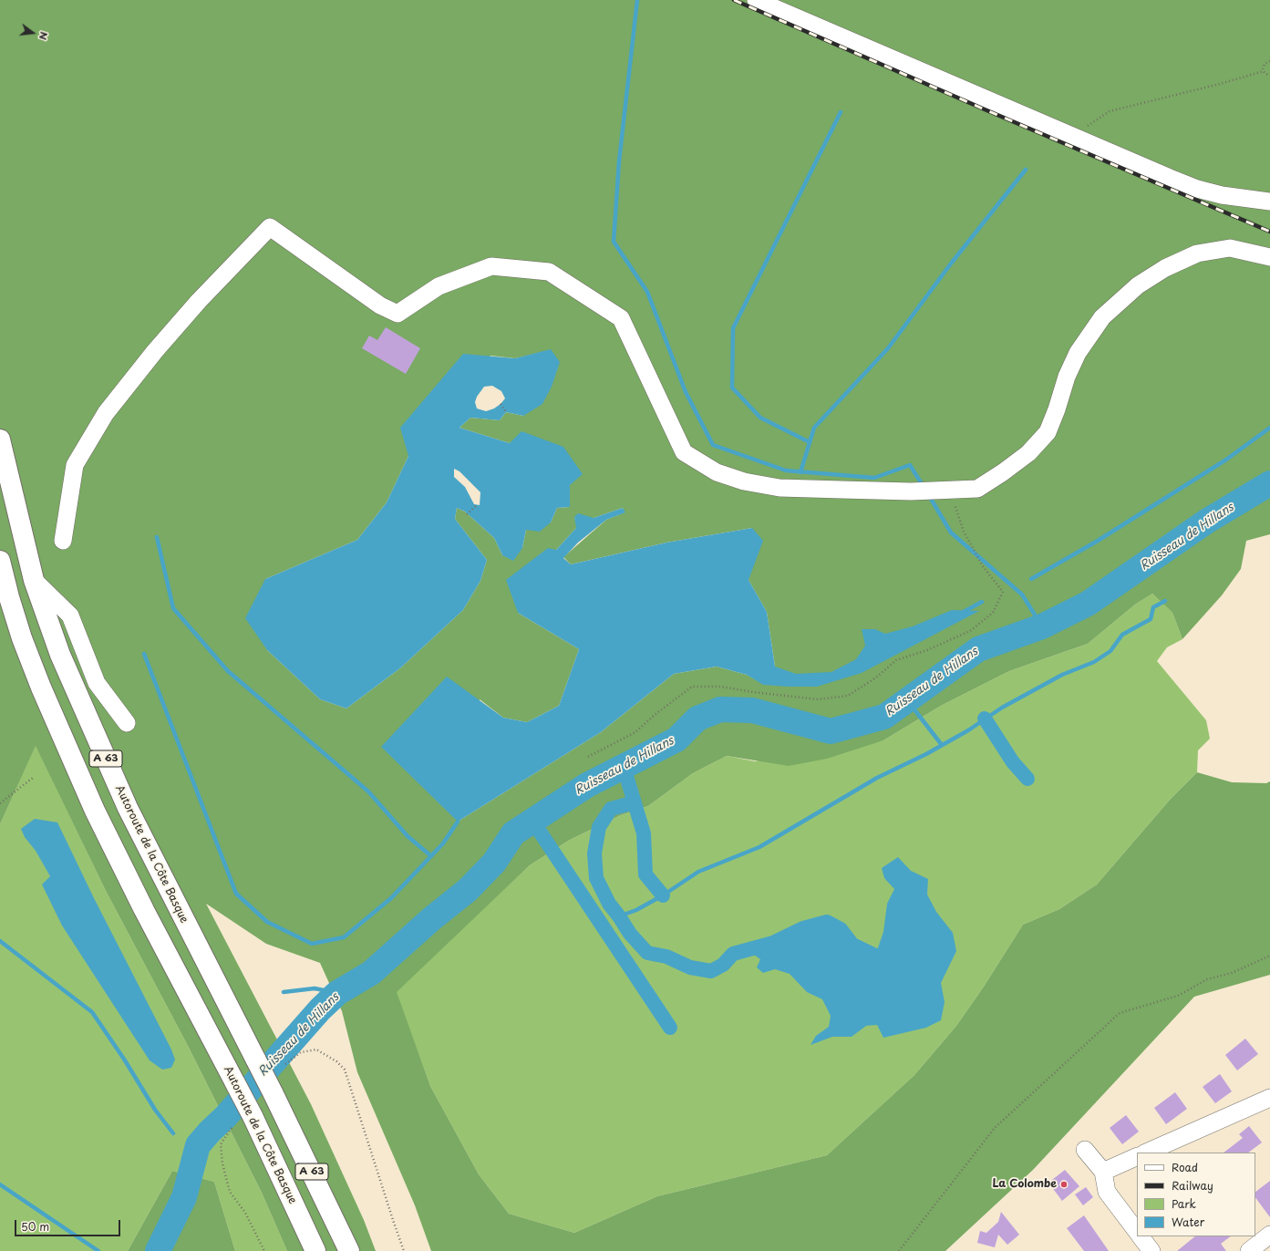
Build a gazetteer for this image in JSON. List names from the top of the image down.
{
  "streets": {
    "highway": ["A 63", "Autoroute de la Côte Basque"]
  },
  "water": ["Ruisseau de Hillans"],
  "places": ["La Colombe"],
  "legend": [
    "Road",
    "Railway",
    "Park",
    "Water"
  ],
  "scale_bar": "50 m",
  "north": "right"
}
